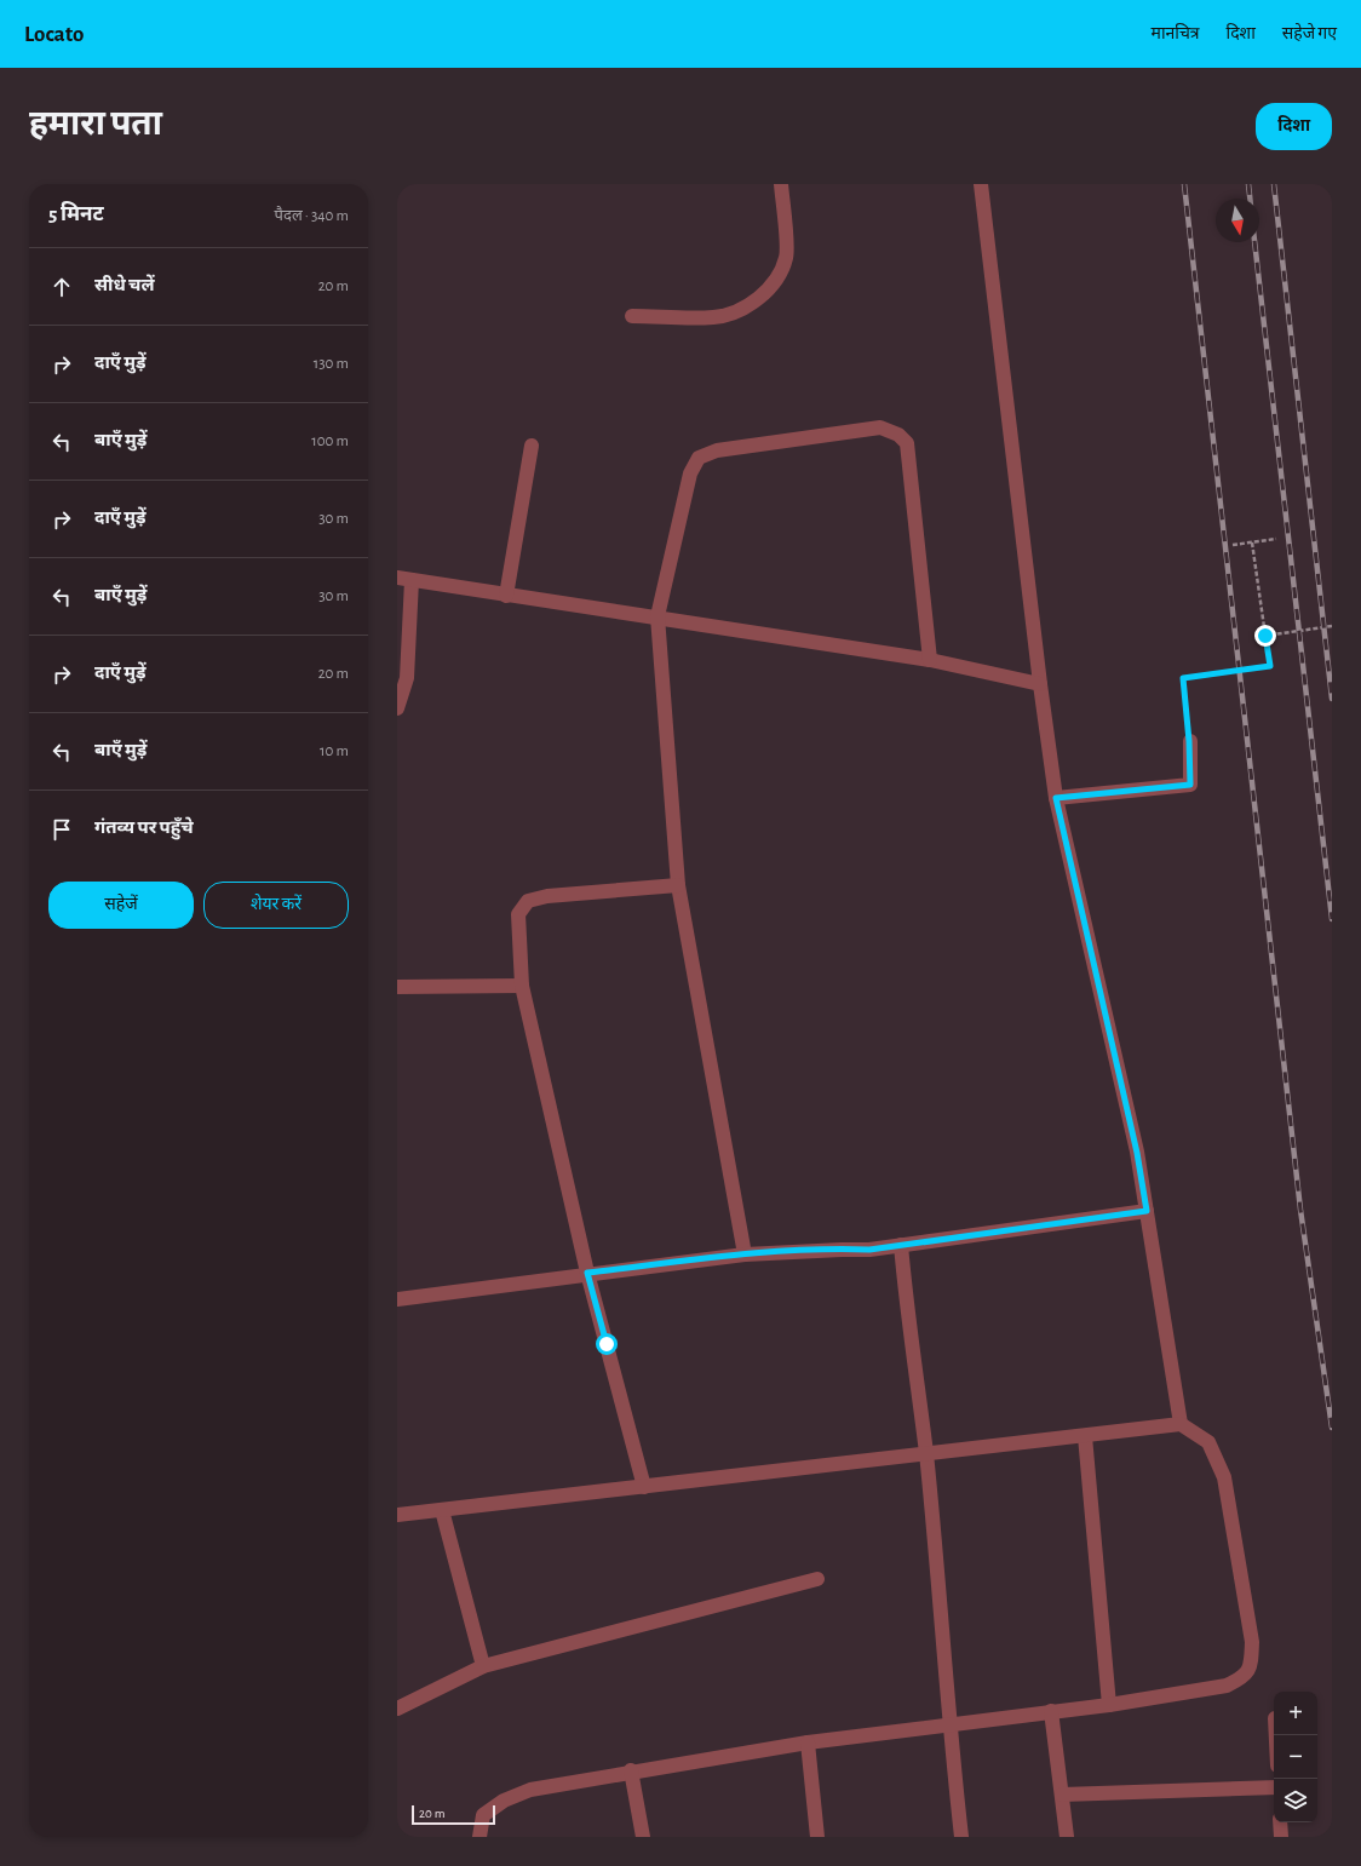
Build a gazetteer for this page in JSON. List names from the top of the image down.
{
  "scale_bar": "20 m",
  "north": "bottom",
  "page": {
    "header": "Locato",
    "nav": ["मानचित्र", "दिशा", "सहेजे गए"],
    "buttons": [
      "दिशा",
      ["सहेजें", "शेयर करें"]
    ],
    "title": "हमारा पता",
    "heading": ["5 मिनट", "पैदल · 340 m"],
    "list": [
      ["सीधे चलें", "20 m"],
      ["दाएँ मुड़ें", "130 m"],
      ["बाएँ मुड़ें", "100 m"],
      ["दाएँ मुड़ें", "30 m"],
      ["बाएँ मुड़ें", "30 m"],
      ["दाएँ मुड़ें", "20 m"],
      ["बाएँ मुड़ें", "10 m"],
      "गंतव्य पर पहुँचे"
    ],
    "map_buttons": ["+", "−"],
    "scale": "20 m"
  }
}
